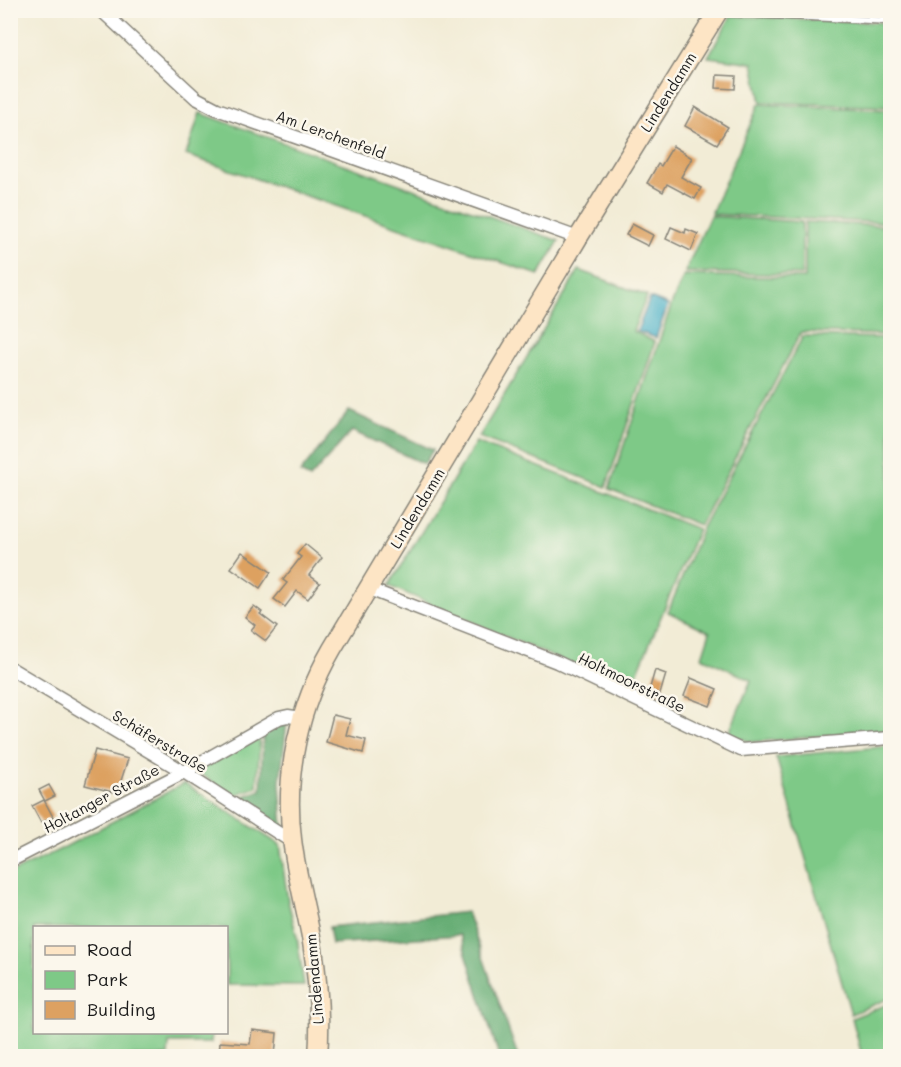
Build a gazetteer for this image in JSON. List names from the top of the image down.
{
  "streets": {
    "street": [
      "Lindendamm",
      "Am Lerchenfeld",
      "Holtmoorstraße",
      "Schäferstraße",
      "Holtanger Straße"
    ]
  },
  "crossings": [
    ["Lindendamm", "Am Lerchenfeld"],
    ["Lindendamm", "Holtmoorstraße"],
    ["Lindendamm", "Schäferstraße"],
    ["Lindendamm", "Holtanger Straße"],
    ["Schäferstraße", "Holtanger Straße"]
  ],
  "legend": ["Road", "Park", "Building"]
}
